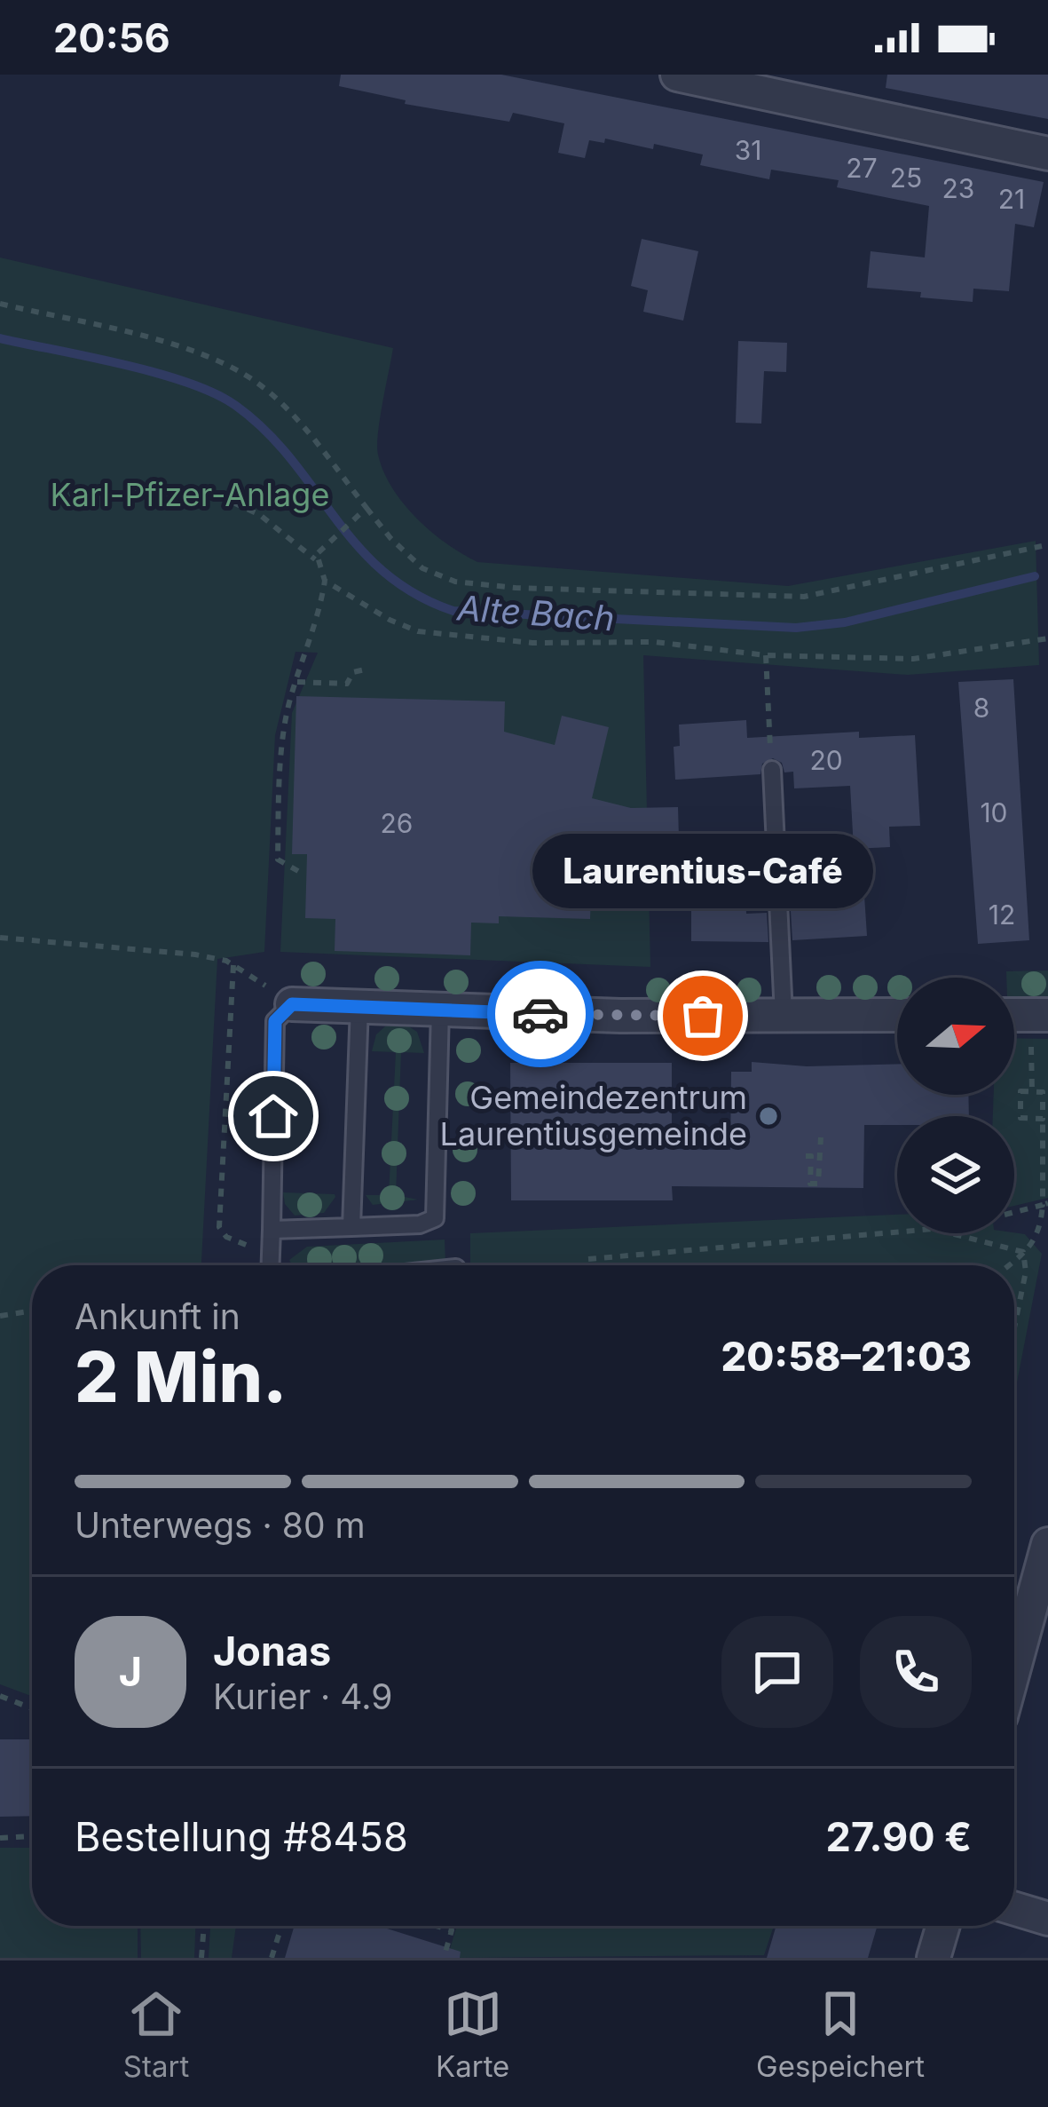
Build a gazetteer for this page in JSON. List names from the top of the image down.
{
  "water": ["Alte Bach"],
  "parks": ["Karl-Pfizer-Anlage"],
  "places": ["Laurentius-Café", "Gemeindezentrum Laurentiusgemeinde"],
  "house_numbers": [
    "31",
    "27",
    "25",
    "23",
    "21",
    "8",
    "20",
    "10",
    "26",
    "12"
  ],
  "north": "right",
  "page": {
    "status": "20:56",
    "bubble": "Laurentius-Café",
    "heading": ["2 Min.", "Ankunft in", "20:58–21:03"],
    "panel": [
      "Jonas",
      "Kurier · 4.9",
      "Bestellung #8458",
      "27.90 €"
    ],
    "bar": "Unterwegs · 80 m",
    "round": "J",
    "tabs": ["Start", "Karte", "Gespeichert"]
  }
}
